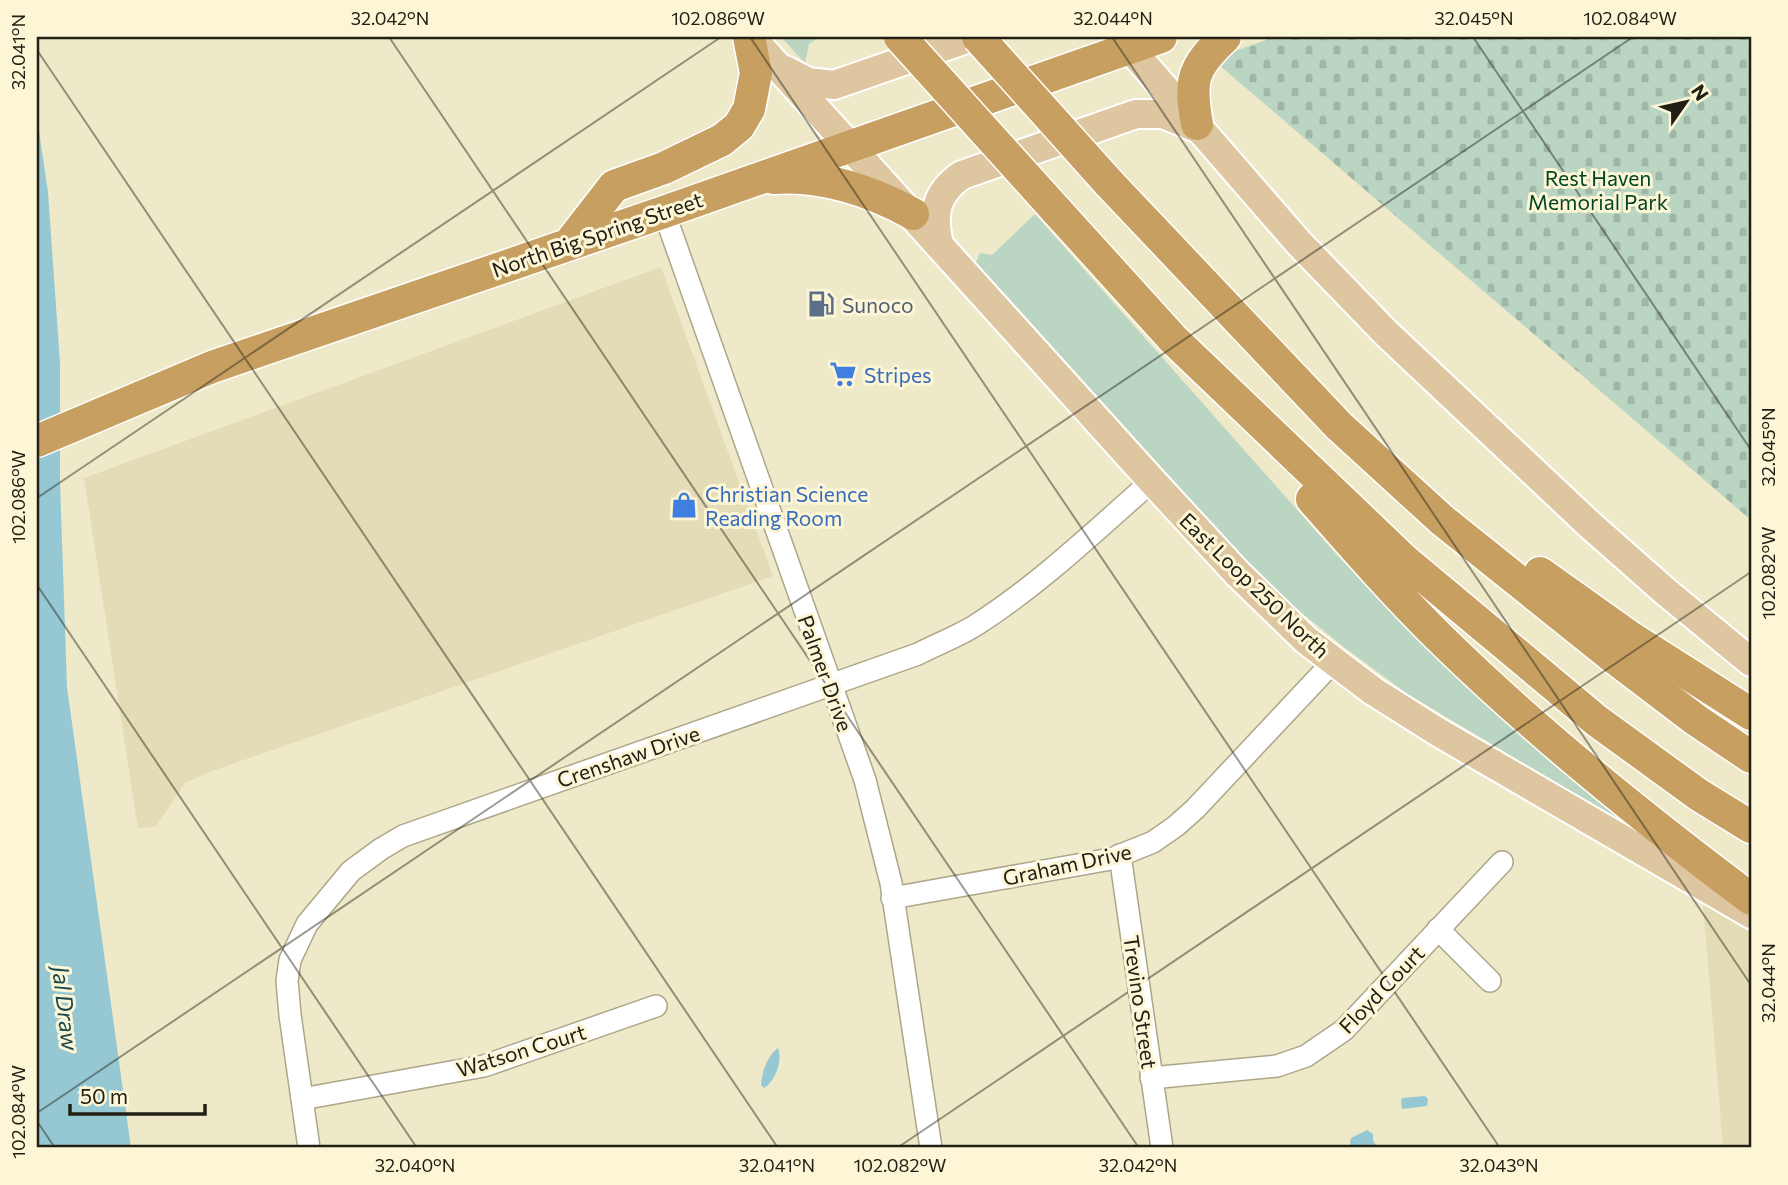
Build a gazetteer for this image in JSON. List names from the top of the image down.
{
  "streets": {
    "highway": ["North Big Spring Street"],
    "main road": ["East Loop 250 North"],
    "street": [
      "Palmer Drive",
      "Crenshaw Drive",
      "Graham Drive",
      "Floyd Court",
      "Trevino Street",
      "Watson Court"
    ]
  },
  "crossings": [
    ["North Big Spring Street", "East Loop 250 North"],
    ["North Big Spring Street", "Palmer Drive"],
    ["East Loop 250 North", "Crenshaw Drive"],
    ["East Loop 250 North", "Graham Drive"],
    ["Palmer Drive", "Crenshaw Drive"],
    ["Palmer Drive", "Graham Drive"],
    ["Crenshaw Drive", "Watson Court"],
    ["Graham Drive", "Trevino Street"],
    ["Floyd Court", "Trevino Street"]
  ],
  "water": ["Jal Draw"],
  "parks": ["Rest Haven Memorial Park"],
  "places": {
    "fuel station": ["Sunoco"],
    "supermarket": ["Stripes"],
    "shop": ["Christian Science Reading Room"]
  },
  "scale_bar": "50 m",
  "north": "top right",
  "coordinates": [
    "32.042°N",
    "102.086°W",
    "32.044°N",
    "32.045°N",
    "102.084°W",
    "32.041°N",
    "102.082°W",
    "32.040°N",
    "32.043°N"
  ]
}
